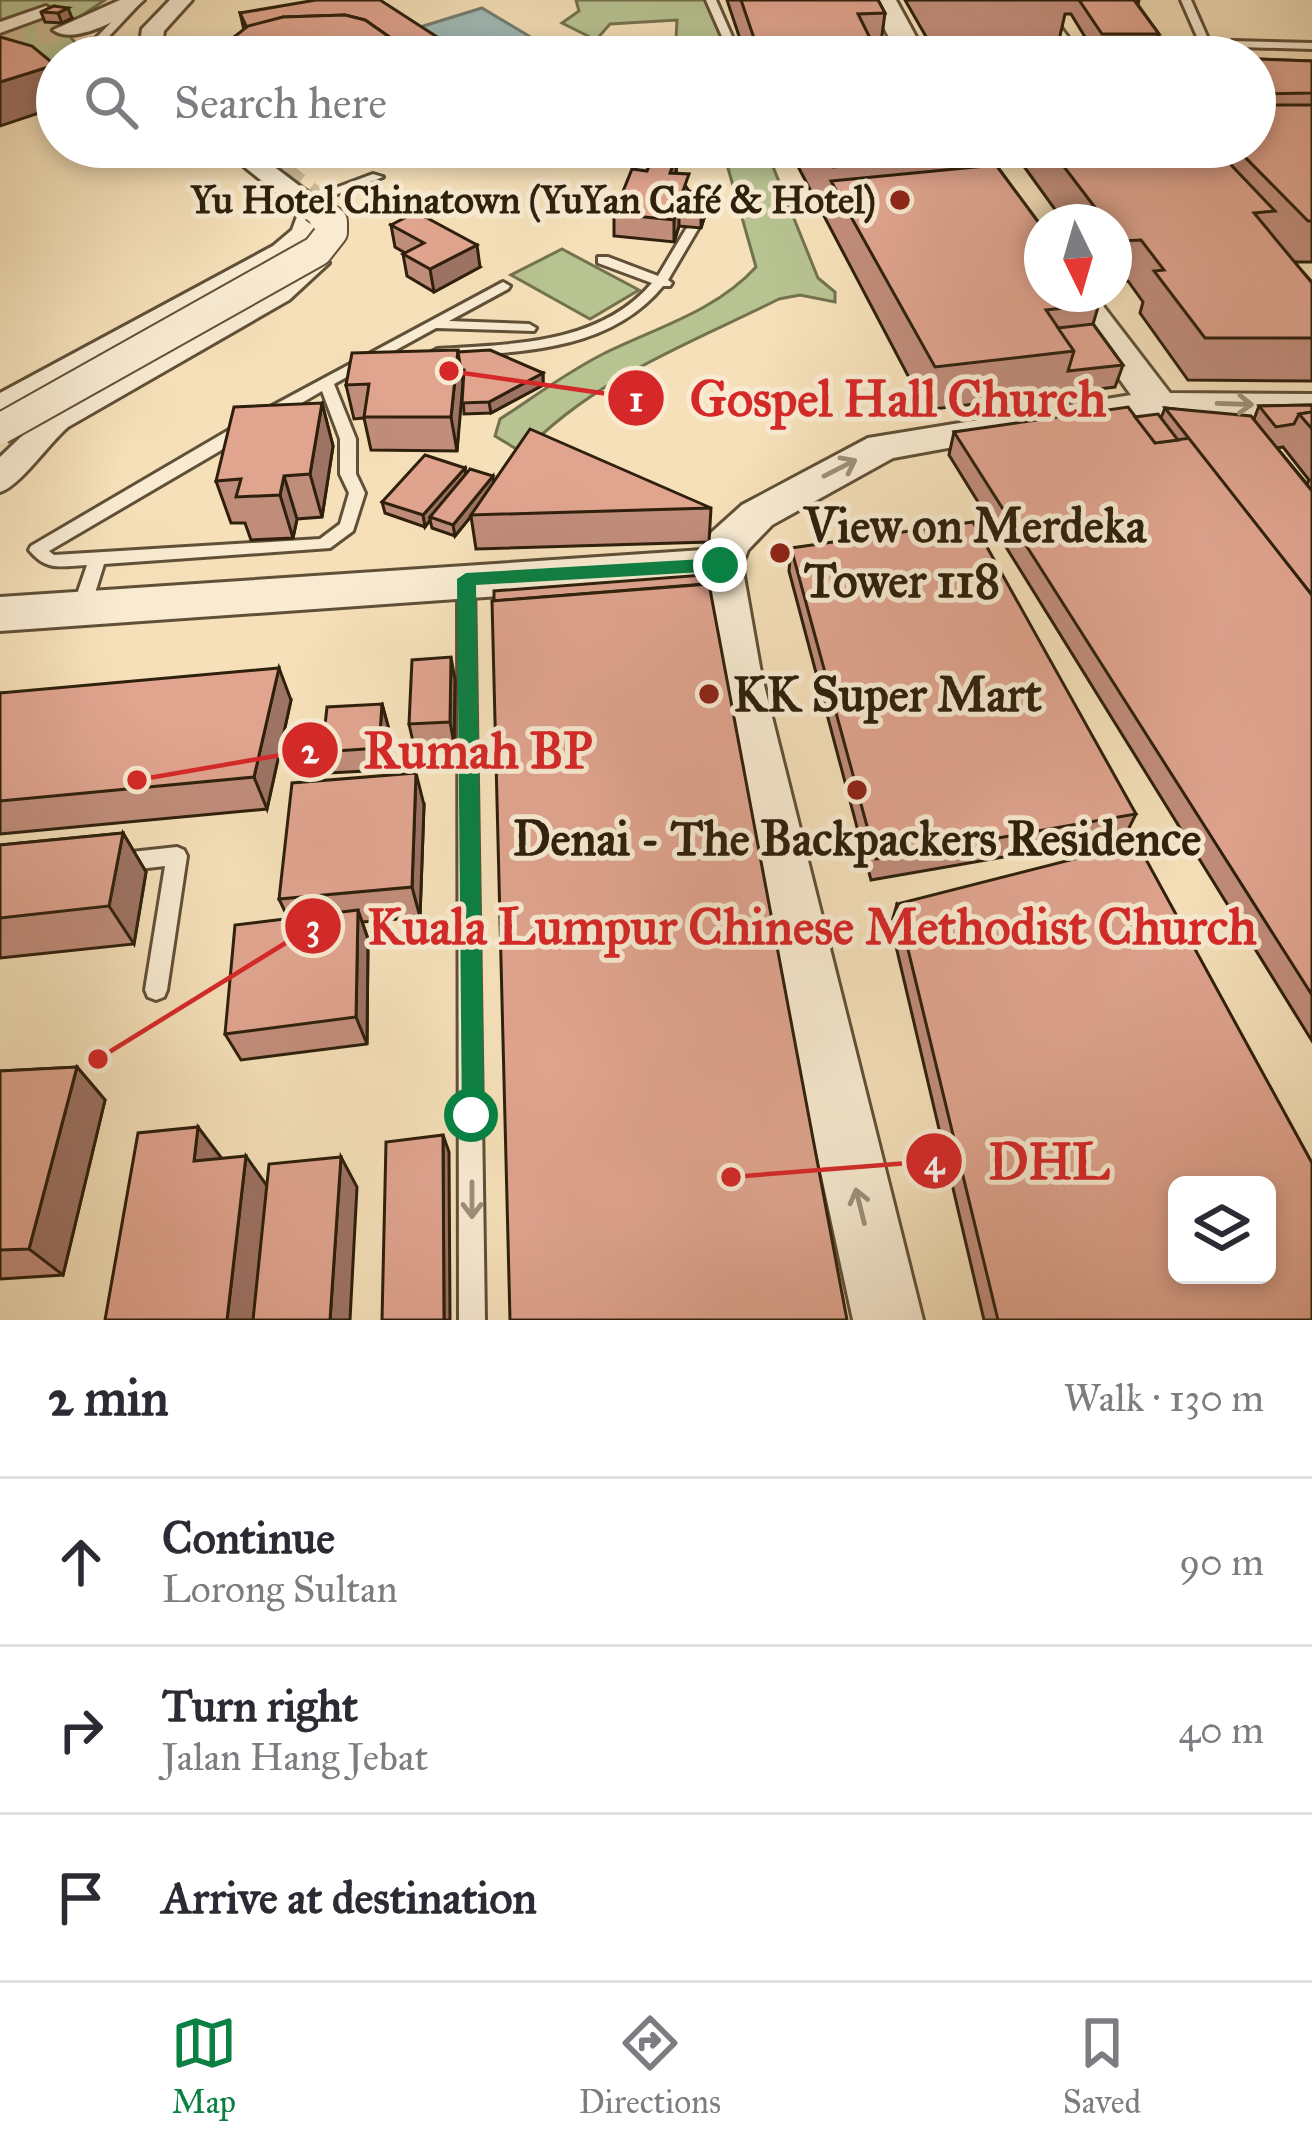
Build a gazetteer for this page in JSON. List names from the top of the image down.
{
  "places": [
    "Yu Hotel Chinatown (YuYan Café & Hotel)",
    "Gospel Hall Church",
    "View on Merdeka Tower 118",
    "KK Super Mart",
    "Rumah BP",
    "Denai - The Backpackers Residence",
    "Kuala Lumpur Chinese Methodist Church",
    "DHL"
  ],
  "north": "bottom",
  "page": {
    "search": "Search here",
    "heading": ["2 min", "Walk · 130 m"],
    "list": [
      ["Continue", "Lorong Sultan", "90 m"],
      ["Turn right", "Jalan Hang Jebat", "40 m"],
      "Arrive at destination"
    ],
    "nav": ["Map", "Directions", "Saved"]
  }
}
